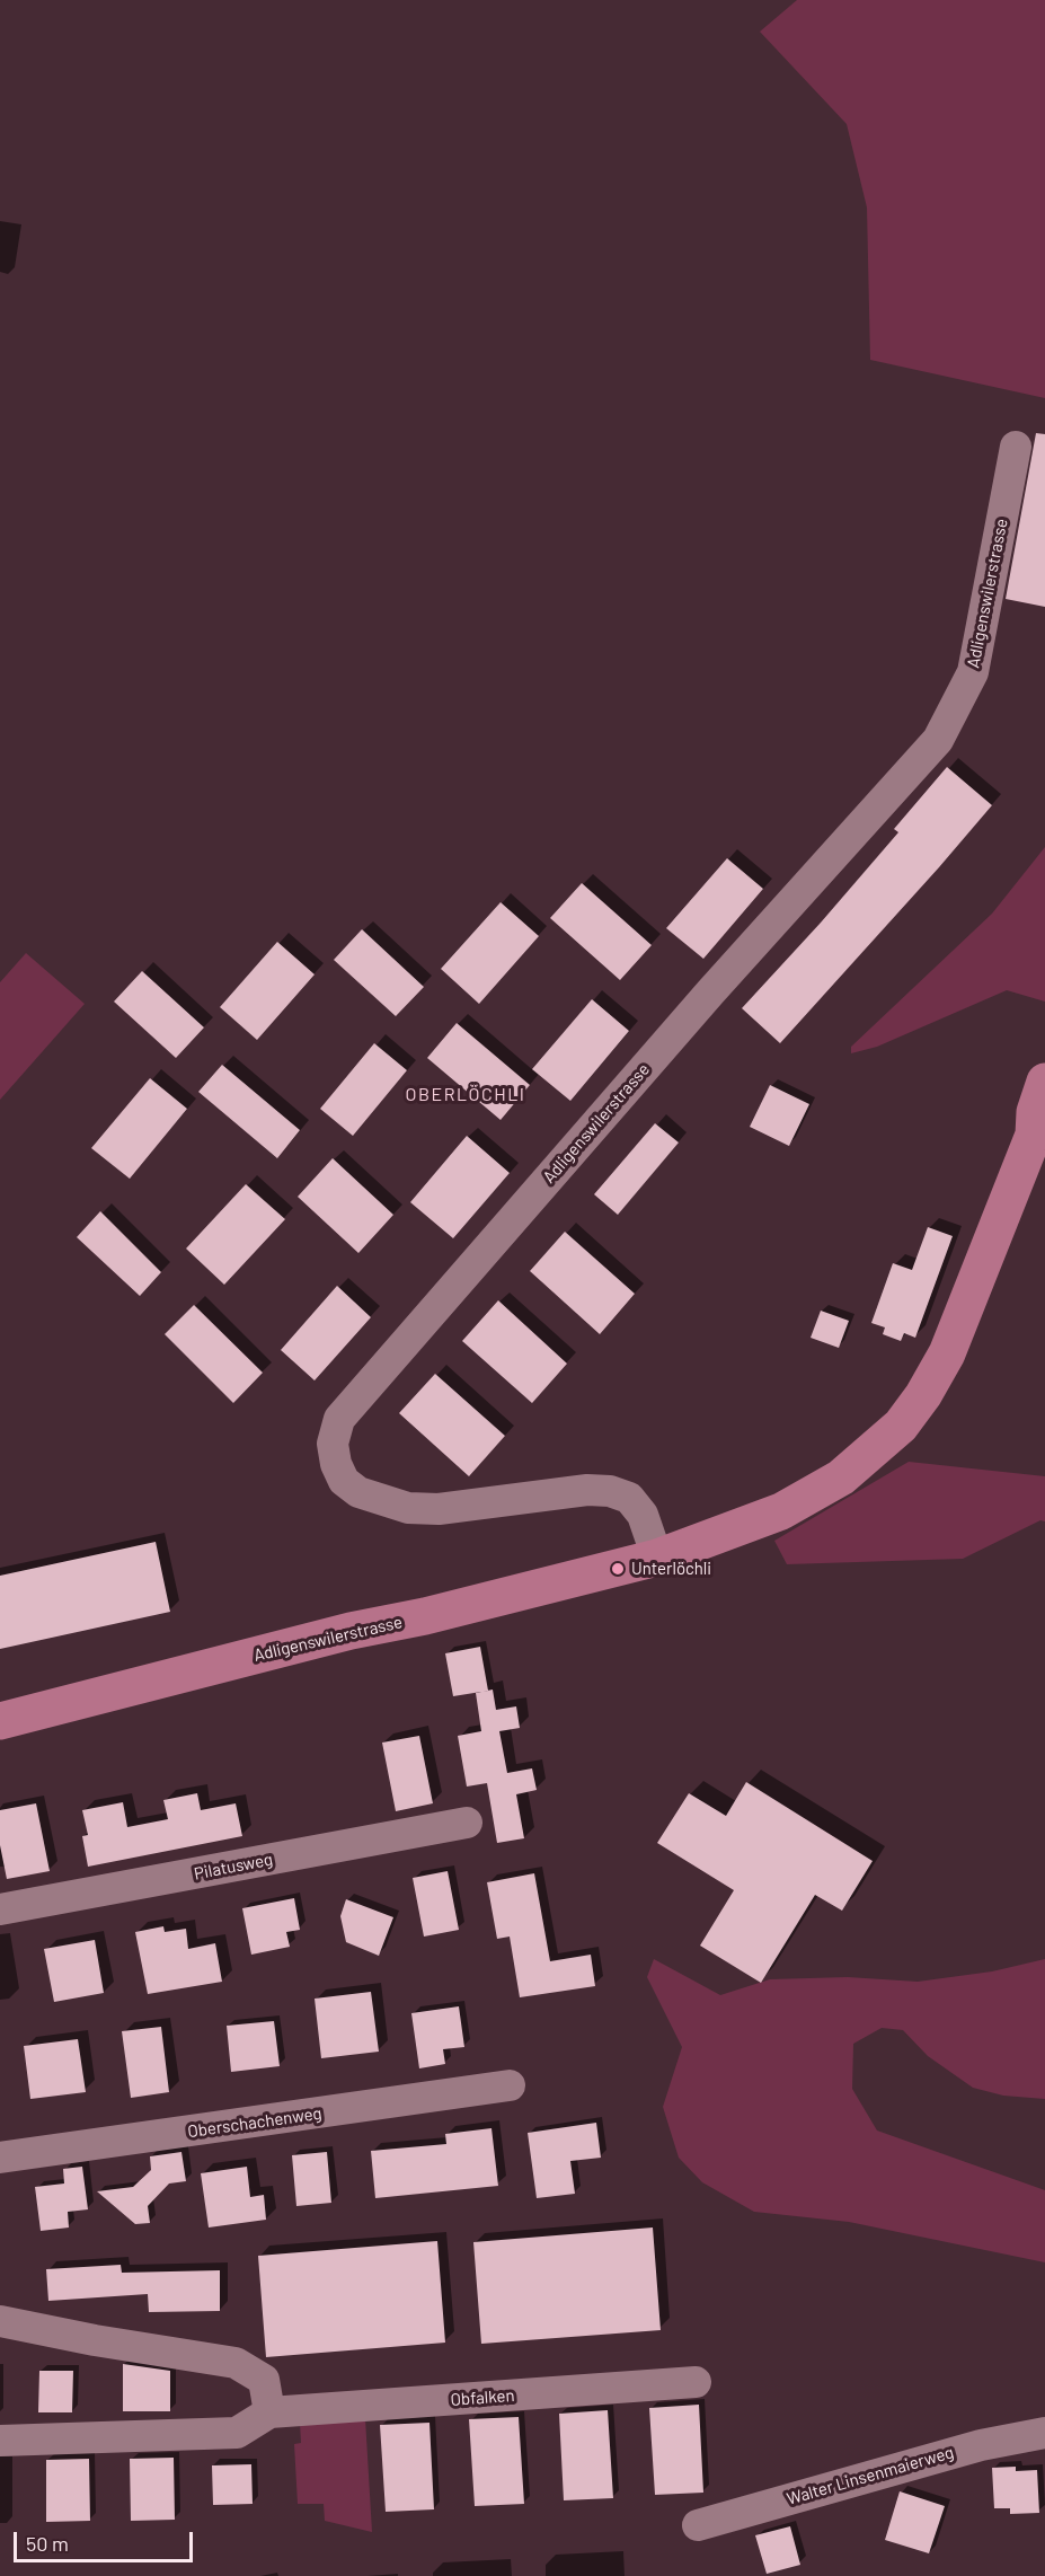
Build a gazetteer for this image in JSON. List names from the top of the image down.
{
  "streets": {
    "main road": ["Adligenswilerstrasse"],
    "street": [
      "Pilatusweg",
      "Oberschachenweg",
      "Obfalken",
      "Walter Linsenmaierweg"
    ]
  },
  "districts": ["OBERLÖCHLI"],
  "places": ["Unterlöchli"],
  "scale_bar": "50 m"
}
